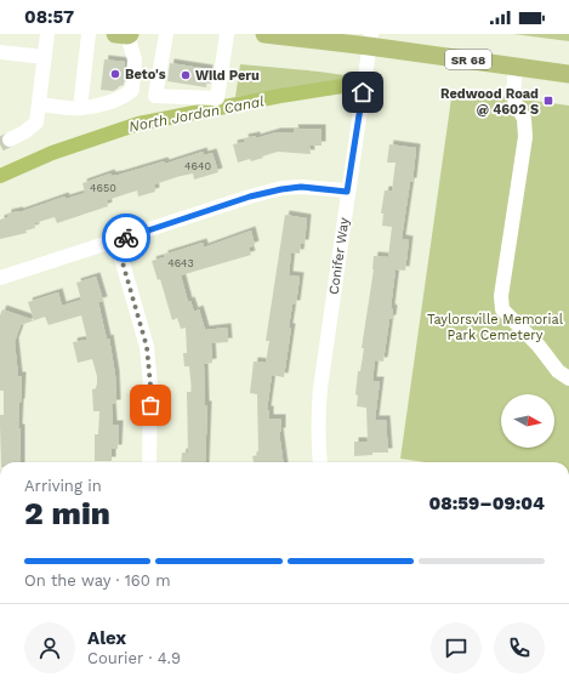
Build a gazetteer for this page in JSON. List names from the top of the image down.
{
  "streets": {
    "main road": ["SR 68"],
    "street": ["Conifer Way"]
  },
  "crossings": [
    ["SR 68", "Conifer Way"]
  ],
  "water": ["North Jordan Canal"],
  "parks": ["Taylorsville Memorial Park Cemetery"],
  "places": {
    "other": ["Beto's", "Wild Peru"],
    "transit": ["Redwood Road @ 4602 S"]
  },
  "house_numbers": ["4640", "4650", "4643"],
  "north": "right",
  "page": {
    "status": "08:57",
    "heading": ["2 min", "Arriving in", "08:59–09:04"],
    "panel": ["Alex", "Courier · 4.9"],
    "bar": "On the way · 160 m"
  }
}
